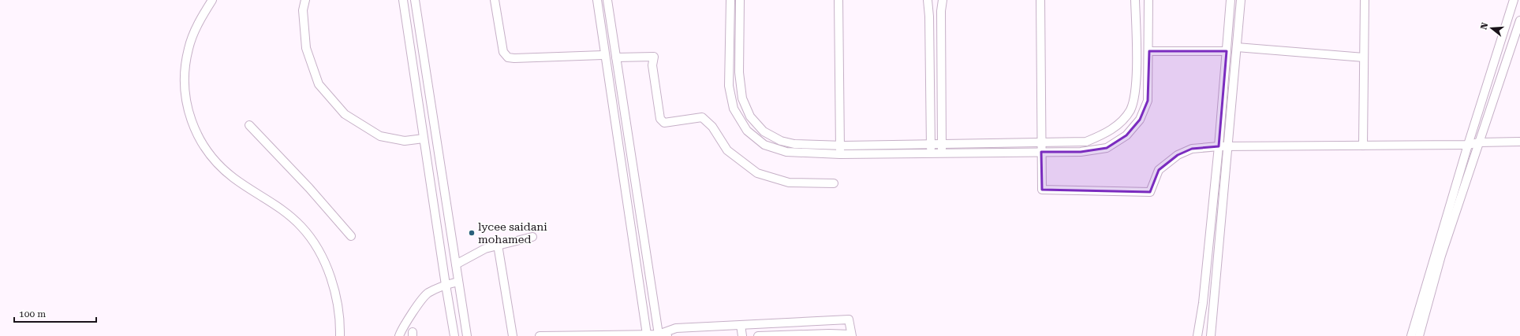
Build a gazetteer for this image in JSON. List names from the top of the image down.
{
  "places": ["lycee saidani mohamed"],
  "scale_bar": "100 m",
  "north": "left"
}
